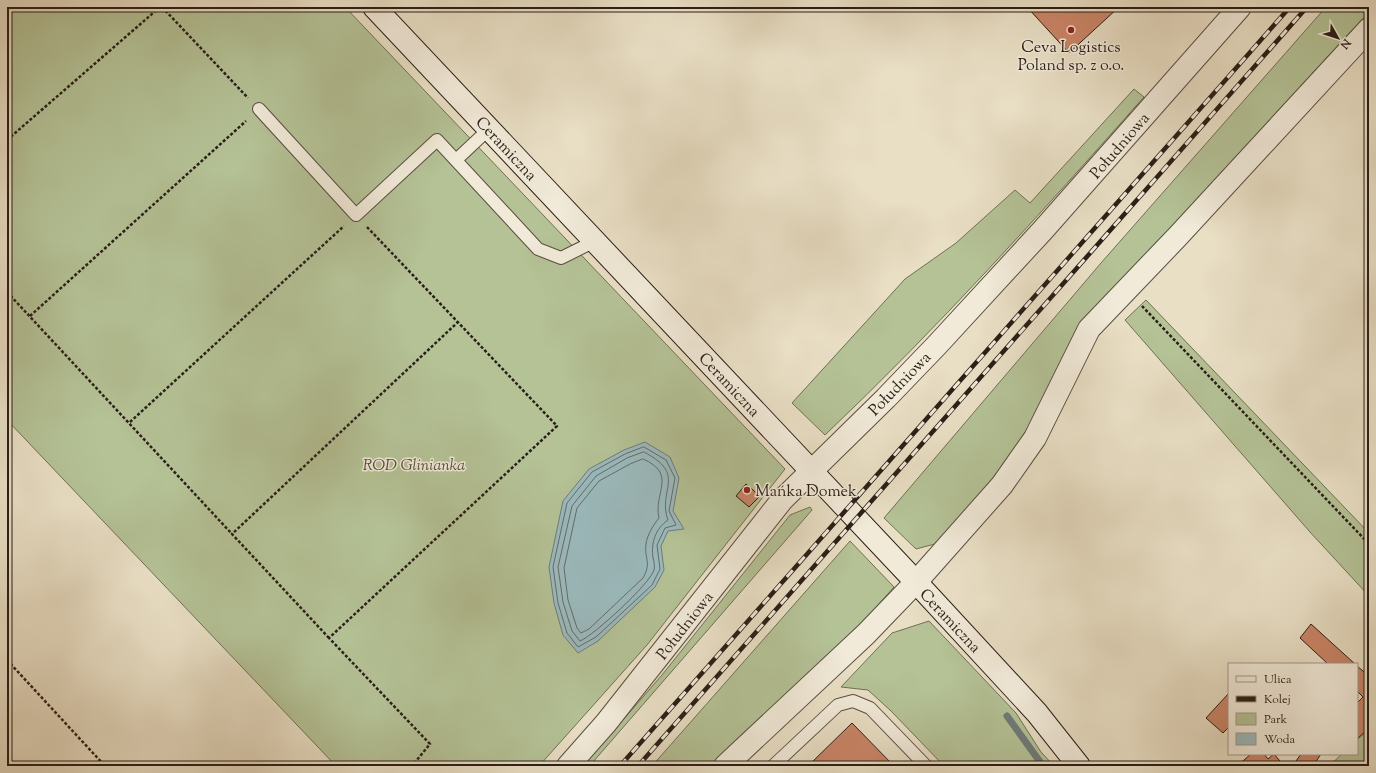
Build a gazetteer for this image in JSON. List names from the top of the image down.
{
  "streets": {
    "street": ["Południowa", "Ceramiczna"]
  },
  "crossings": [
    ["Południowa", "Ceramiczna"]
  ],
  "parks": ["ROD Glinianka"],
  "places": ["Ceva Logistics Poland sp. z o.o.", "Mańka Domek"],
  "legend": [
    "Ulica",
    "Kolej",
    "Park",
    "Woda"
  ],
  "north": "bottom right"
}
